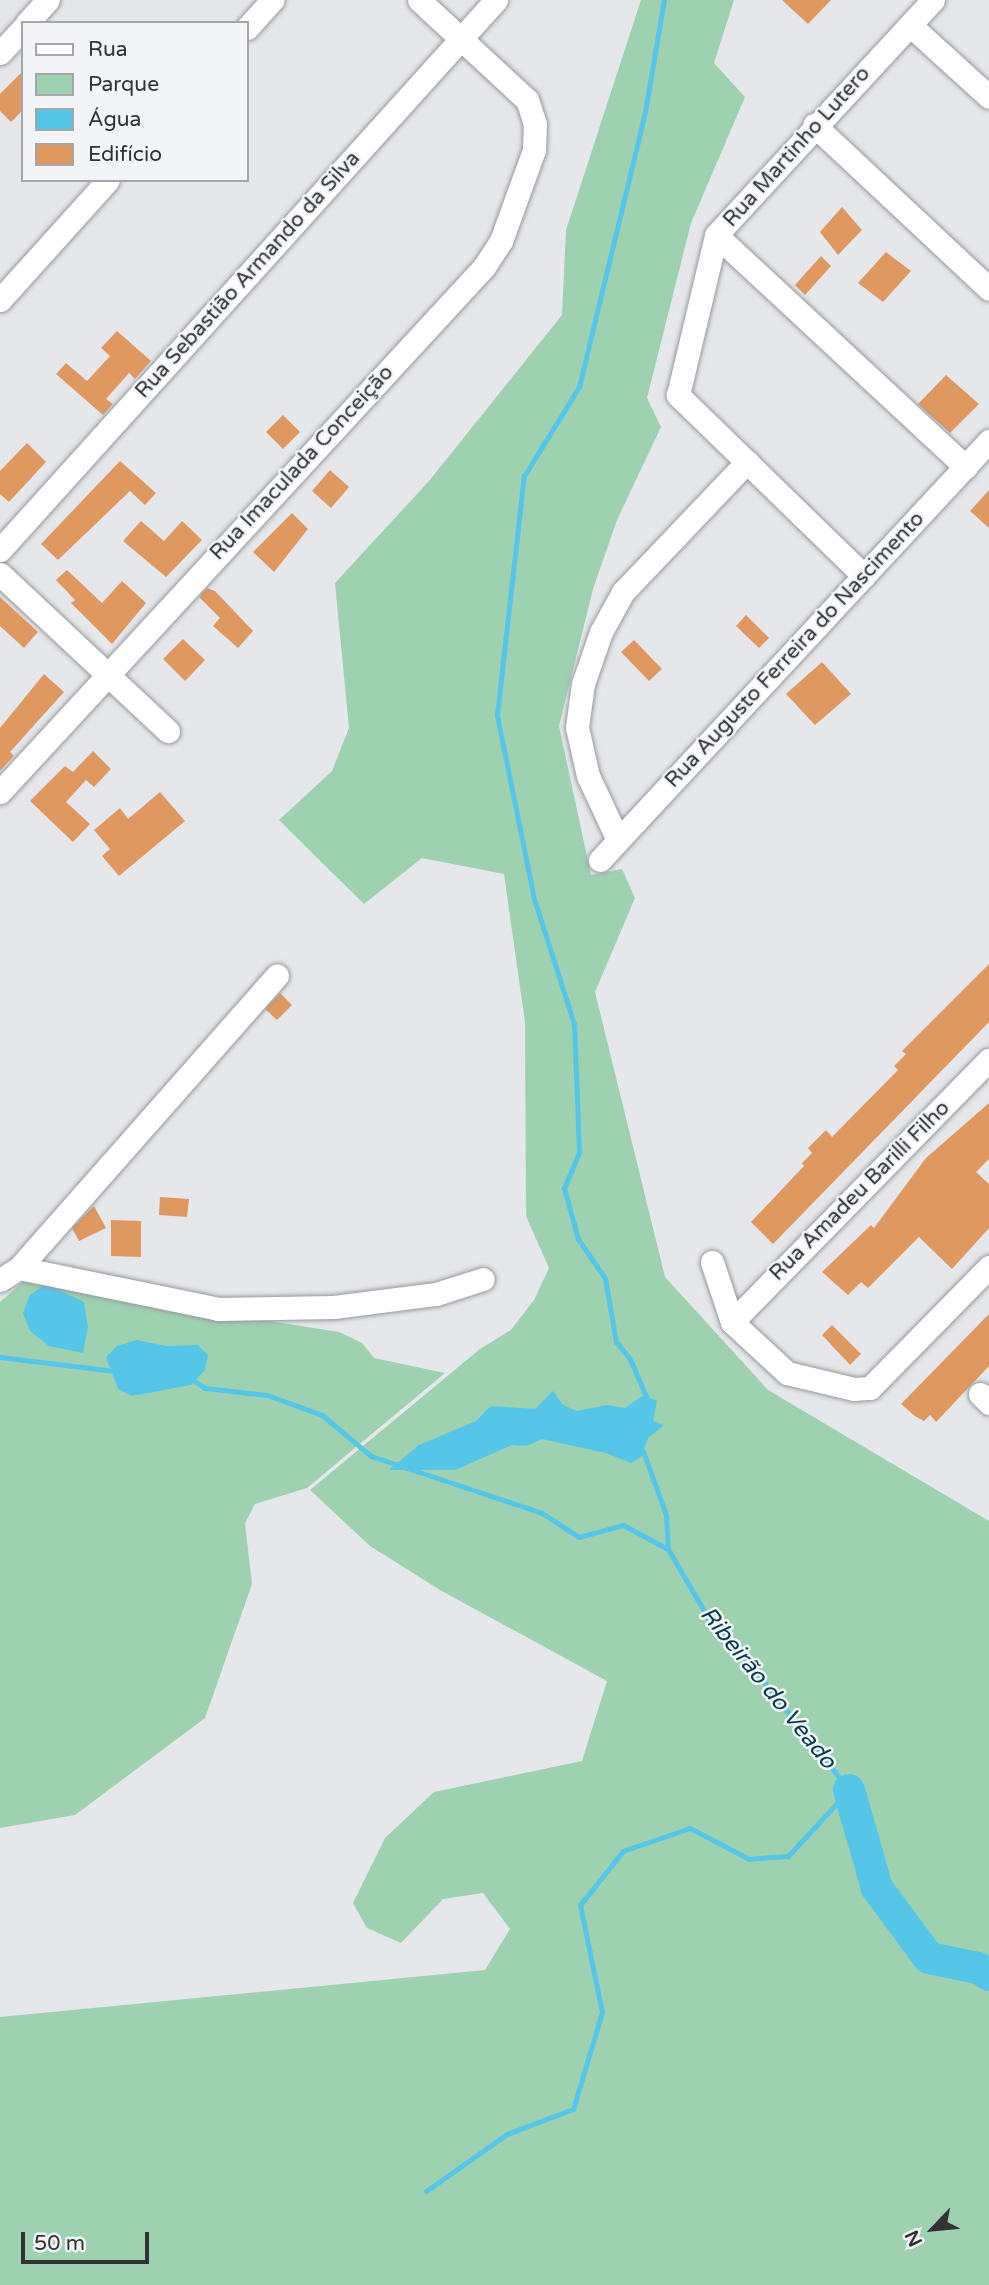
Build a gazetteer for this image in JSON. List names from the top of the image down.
{
  "streets": {
    "street": [
      "Rua Martinho Lutero",
      "Rua Sebastião Armando da Silva",
      "Rua Imaculada Conceição",
      "Rua Augusto Ferreira do Nascimento",
      "Rua Amadeu Barilli Filho"
    ]
  },
  "crossings": [
    ["Rua Sebastião Armando da Silva", "Rua Imaculada Conceição"]
  ],
  "water": ["Ribeirão do Veado"],
  "legend": [
    "Rua",
    "Parque",
    "Água",
    "Edifício"
  ],
  "scale_bar": "50 m",
  "north": "bottom left"
}
